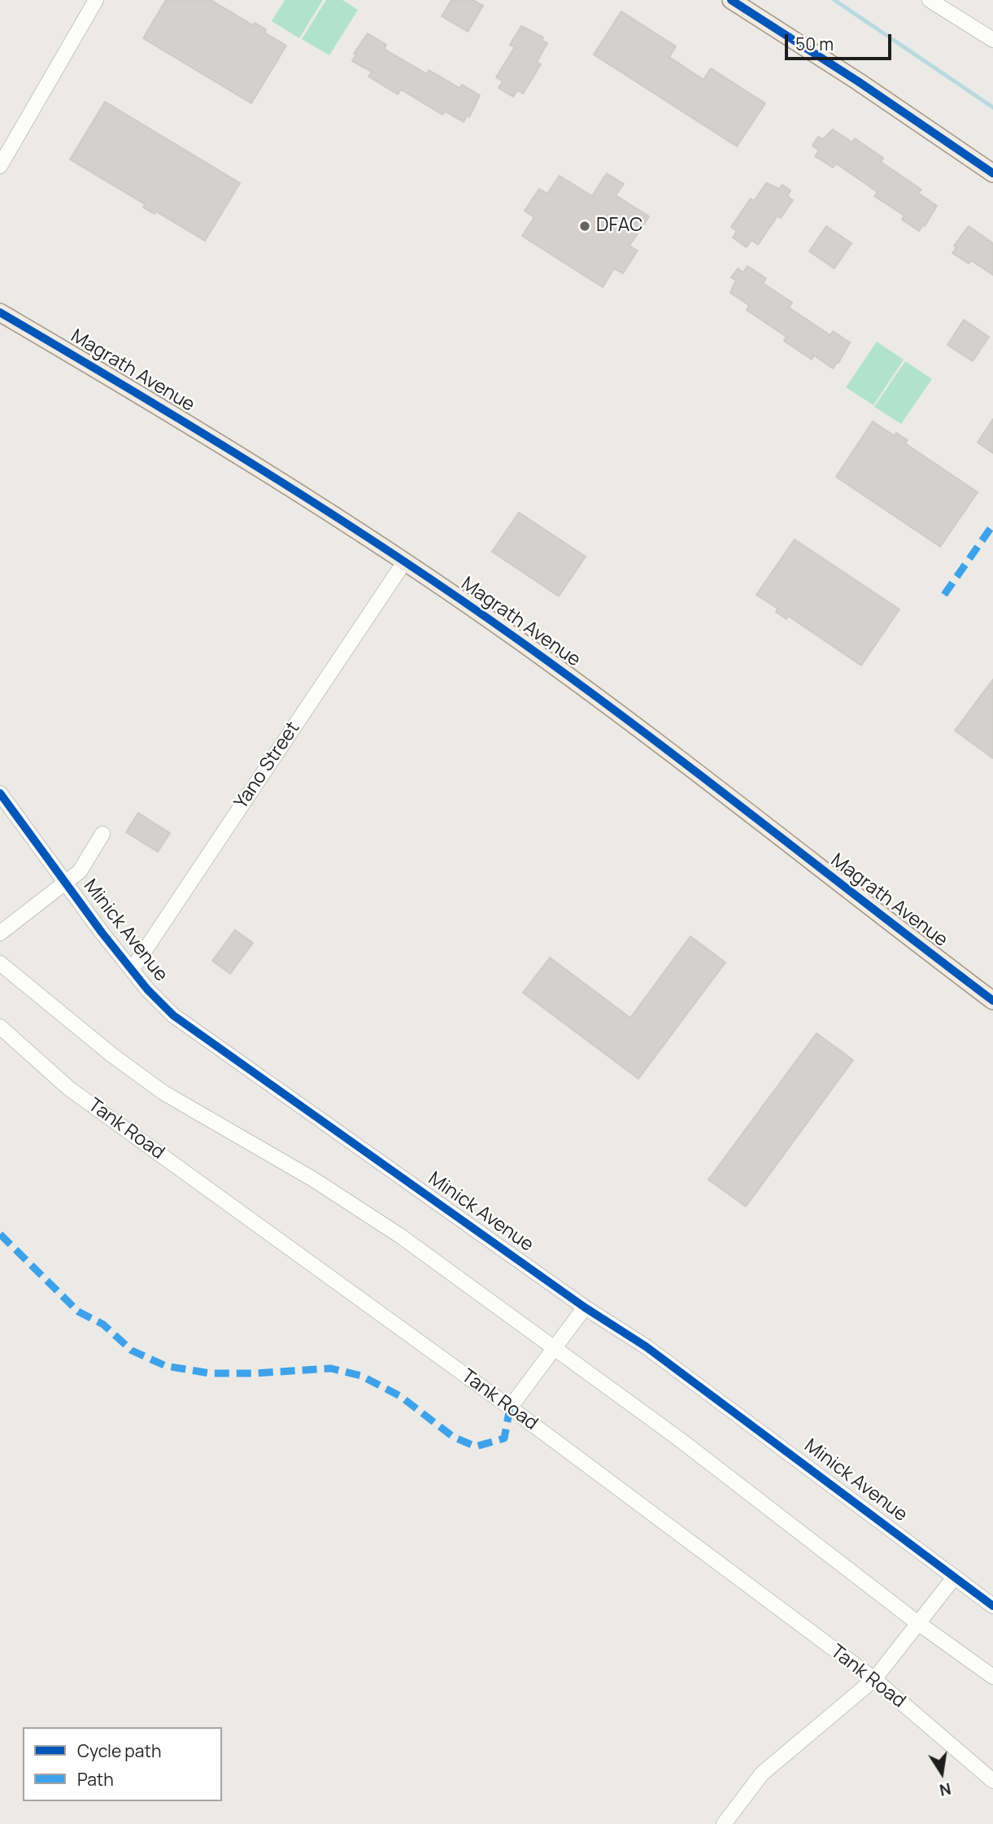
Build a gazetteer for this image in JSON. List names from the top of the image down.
{
  "streets": {
    "main road": ["Magrath Avenue"],
    "street": ["Yano Street", "Minick Avenue", "Tank Road"]
  },
  "crossings": [
    ["Magrath Avenue", "Yano Street"],
    ["Yano Street", "Minick Avenue"]
  ],
  "places": ["DFAC"],
  "legend": ["Cycle path", "Path"],
  "scale_bar": "50 m",
  "north": "bottom"
}
